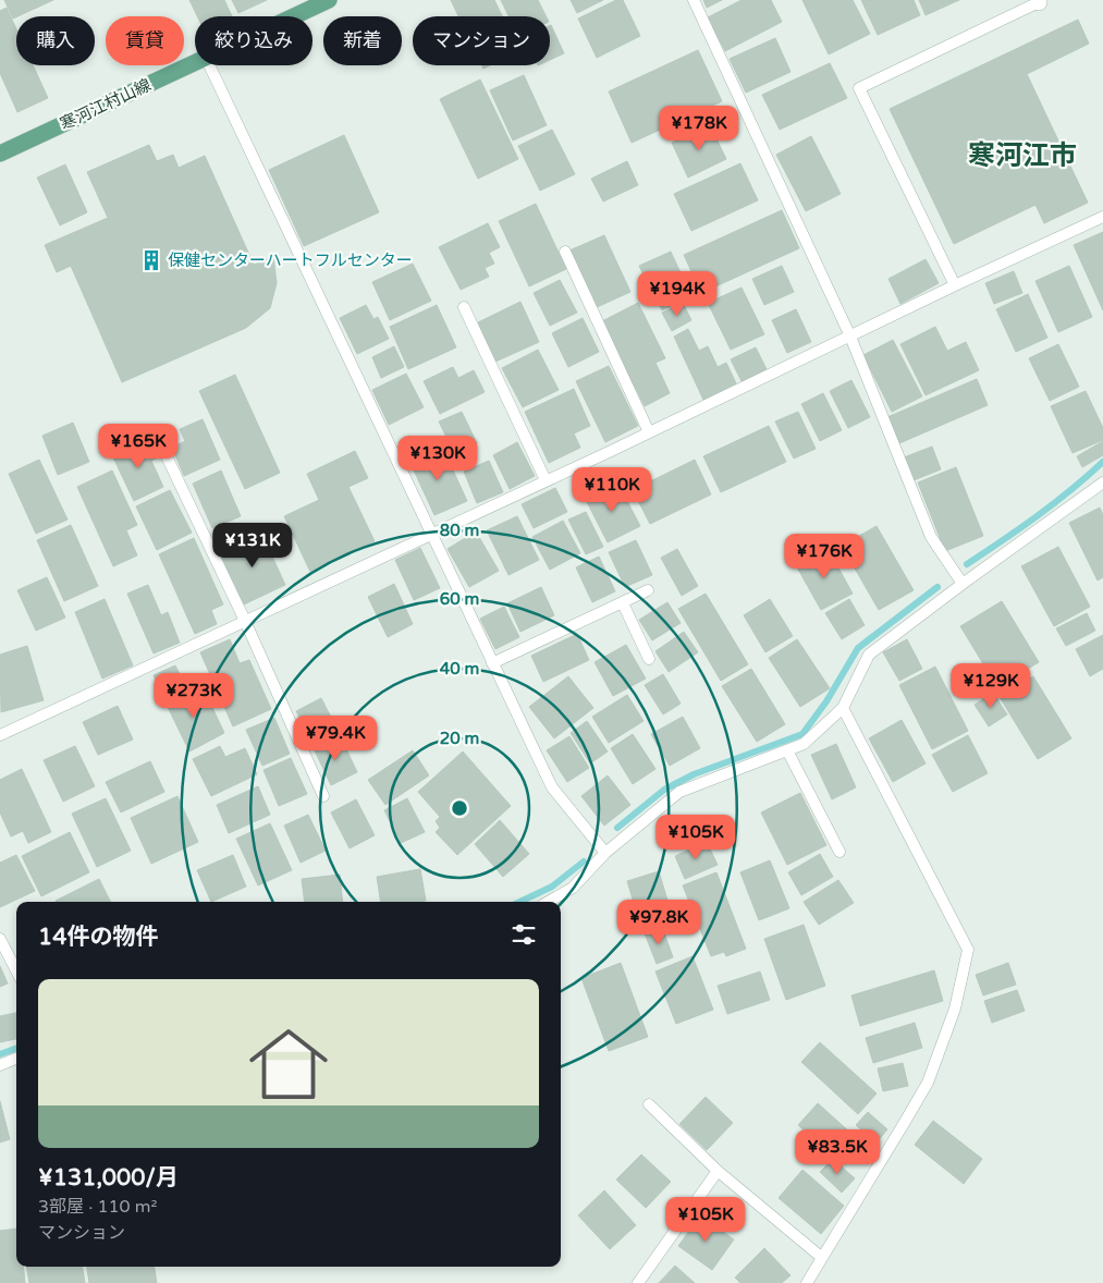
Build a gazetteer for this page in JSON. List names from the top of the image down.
{
  "streets": {
    "main road": ["寒河江村山線"]
  },
  "districts": ["寒河江市"],
  "places": {
    "building": ["保健センターハートフルセンター"]
  },
  "page": {
    "chip": [
      "購入",
      "賃貸",
      "絞り込み",
      "新着",
      "マンション"
    ],
    "price": [
      "¥178K",
      "¥194K",
      "¥165K",
      "¥130K",
      "¥110K",
      "¥131K",
      "¥176K",
      "¥129K",
      "¥273K",
      "¥79.4K",
      "¥105K",
      "¥97.8K",
      "¥83.5K",
      "¥105K"
    ],
    "heading": "14件の物件",
    "list": [
      {
        "name": "¥131,000/月",
        "note": "3部屋 · 110 m² · マンション"
      }
    ]
  },
  "rings": [
    "80 m",
    "60 m",
    "40 m",
    "20 m"
  ]
}
